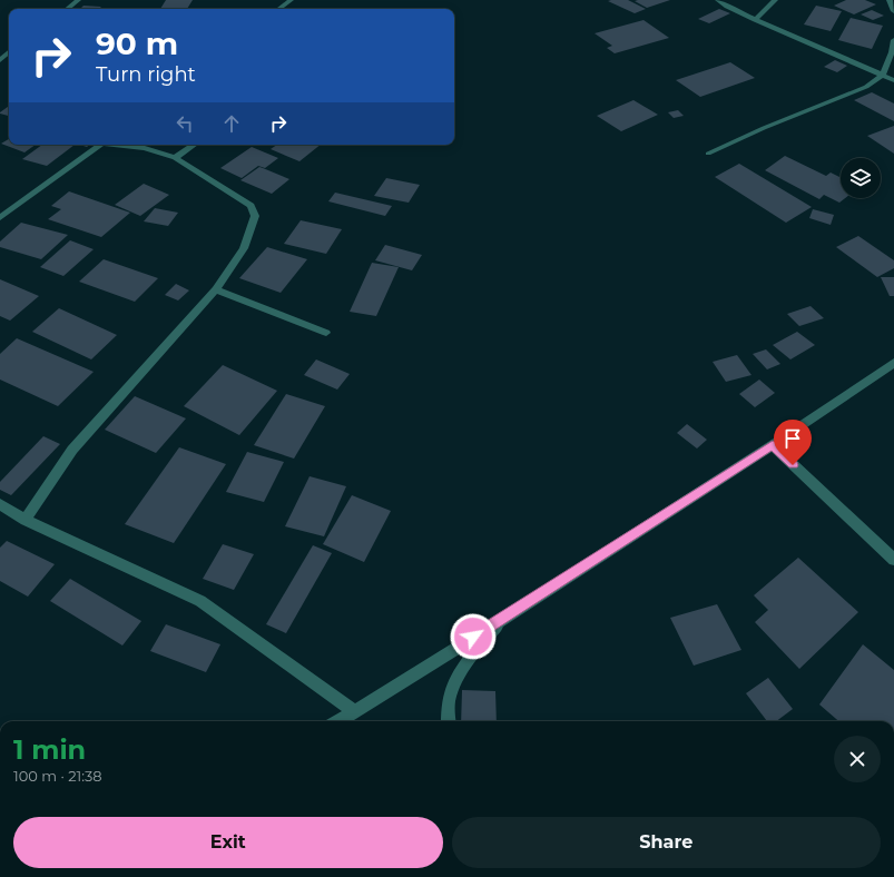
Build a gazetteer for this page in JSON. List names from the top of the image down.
{
  "page": {
    "turn": ["90 m", "Turn right"],
    "heading": ["1 min", "100 m · 21:38"],
    "buttons": ["Exit", "Share"]
  }
}
